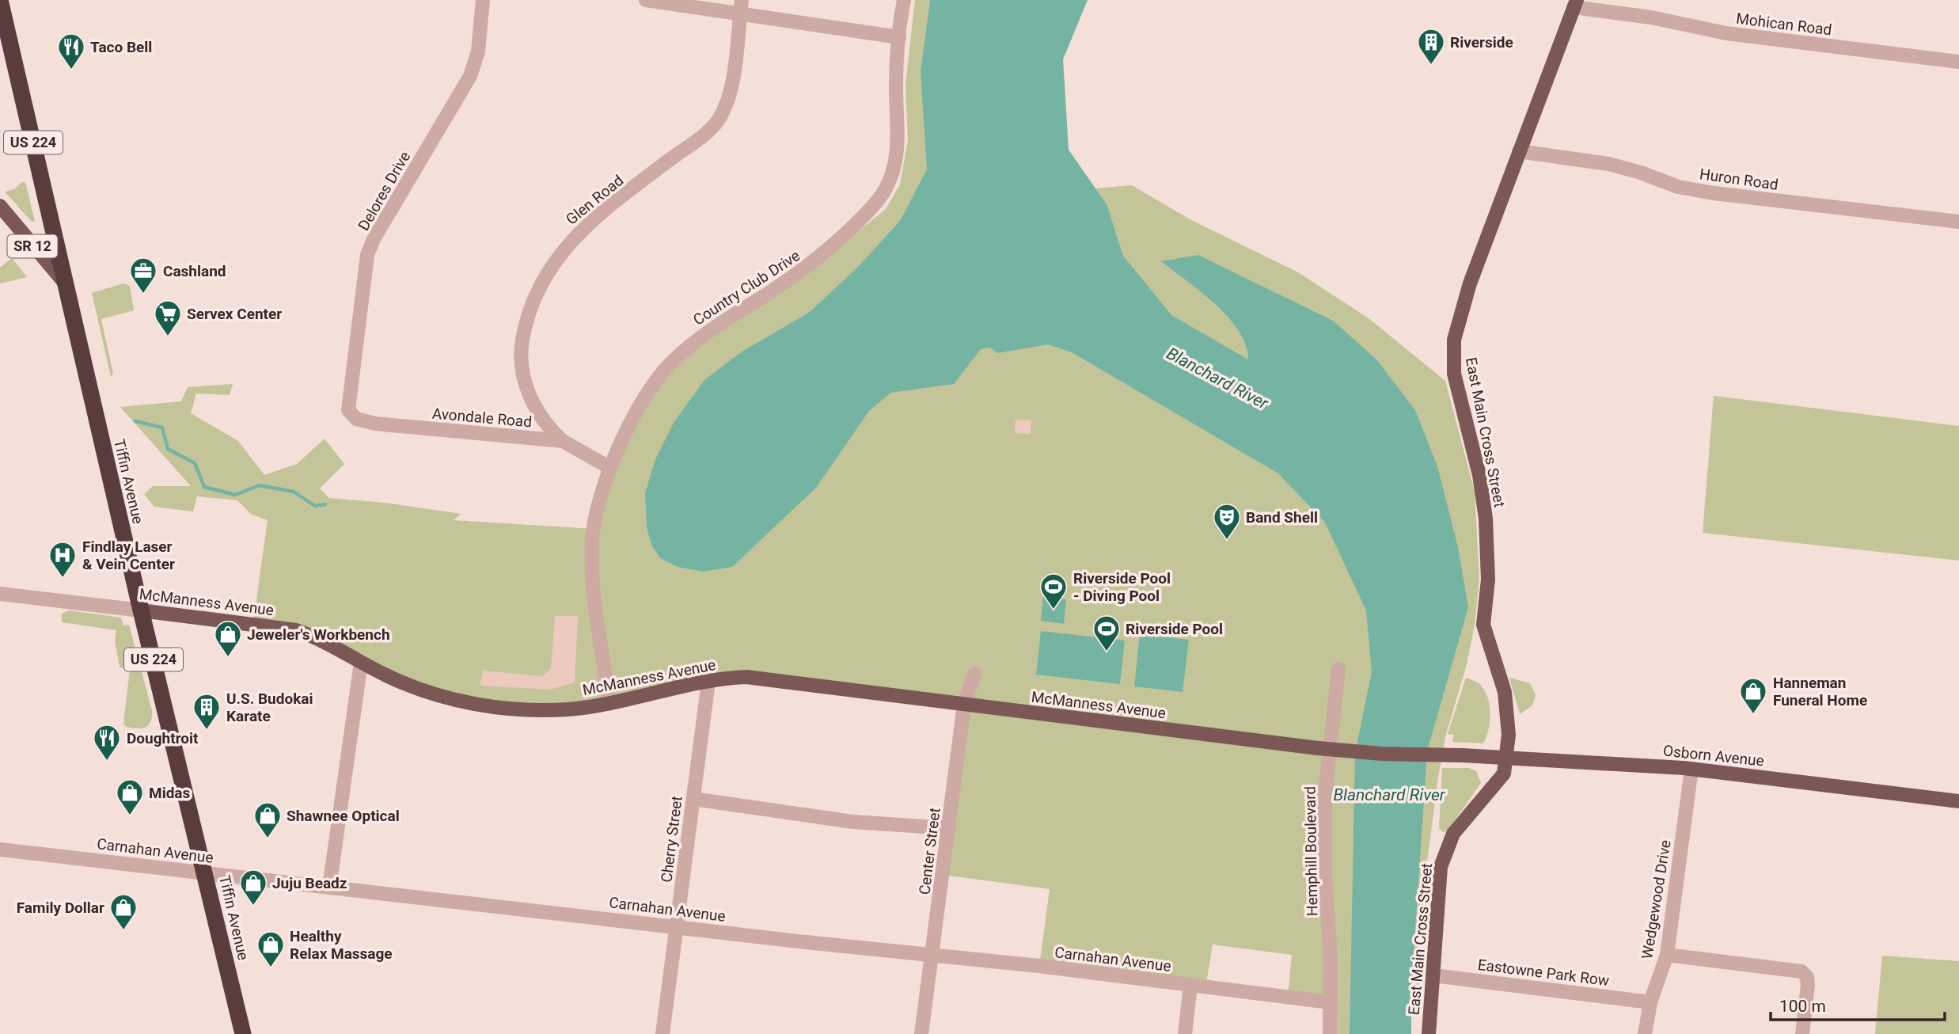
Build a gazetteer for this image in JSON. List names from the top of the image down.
{
  "streets": {
    "highway": ["US 224", "Tiffin Avenue"],
    "main road": [
      "SR 12",
      "East Main Cross Street",
      "McManness Avenue",
      "Osborn Avenue"
    ],
    "street": [
      "Mohican Road",
      "Huron Road",
      "Delores Drive",
      "Glen Road",
      "Country Club Drive",
      "Avondale Road",
      "Cherry Street",
      "Carnahan Avenue",
      "Center Street",
      "Hemphill Boulevard",
      "Wedgewood Drive",
      "Eastowne Park Row"
    ]
  },
  "crossings": [
    ["Mohican Road", "East Main Cross Street"],
    ["Huron Road", "East Main Cross Street"],
    ["Delores Drive", "Avondale Road"],
    ["Glen Road", "Avondale Road"],
    ["SR 12", "Tiffin Avenue"],
    ["Country Club Drive", "Avondale Road"],
    ["Country Club Drive", "McManness Avenue"],
    ["East Main Cross Street", "Osborn Avenue"],
    ["East Main Cross Street", "Eastowne Park Row"],
    ["Tiffin Avenue", "McManness Avenue"],
    ["Tiffin Avenue", "Carnahan Avenue"],
    ["McManness Avenue", "Osborn Avenue"],
    ["McManness Avenue", "Cherry Street"],
    ["McManness Avenue", "Center Street"],
    ["Osborn Avenue", "Wedgewood Drive"],
    ["Cherry Street", "Carnahan Avenue"],
    ["Carnahan Avenue", "Center Street"],
    ["Carnahan Avenue", "Hemphill Boulevard"],
    ["Wedgewood Drive", "Eastowne Park Row"]
  ],
  "water": ["Blanchard River"],
  "places": {
    "building": ["Riverside", "U.S. Budokai Karate"],
    "restaurant": ["Taco Bell", "Doughtroit"],
    "office": ["Cashland"],
    "supermarket": ["Servex Center"],
    "theatre": ["Band Shell"],
    "hospital": ["Findlay Laser & Vein Center"],
    "sports": ["Riverside Pool - Diving Pool", "Riverside Pool"],
    "shop": [
      "Jeweler's Workbench",
      "Hanneman Funeral Home",
      "Midas",
      "Shawnee Optical",
      "Juju Beadz",
      "Family Dollar",
      "Healthy Relax Massage"
    ]
  },
  "scale_bar": "100 m"
}
